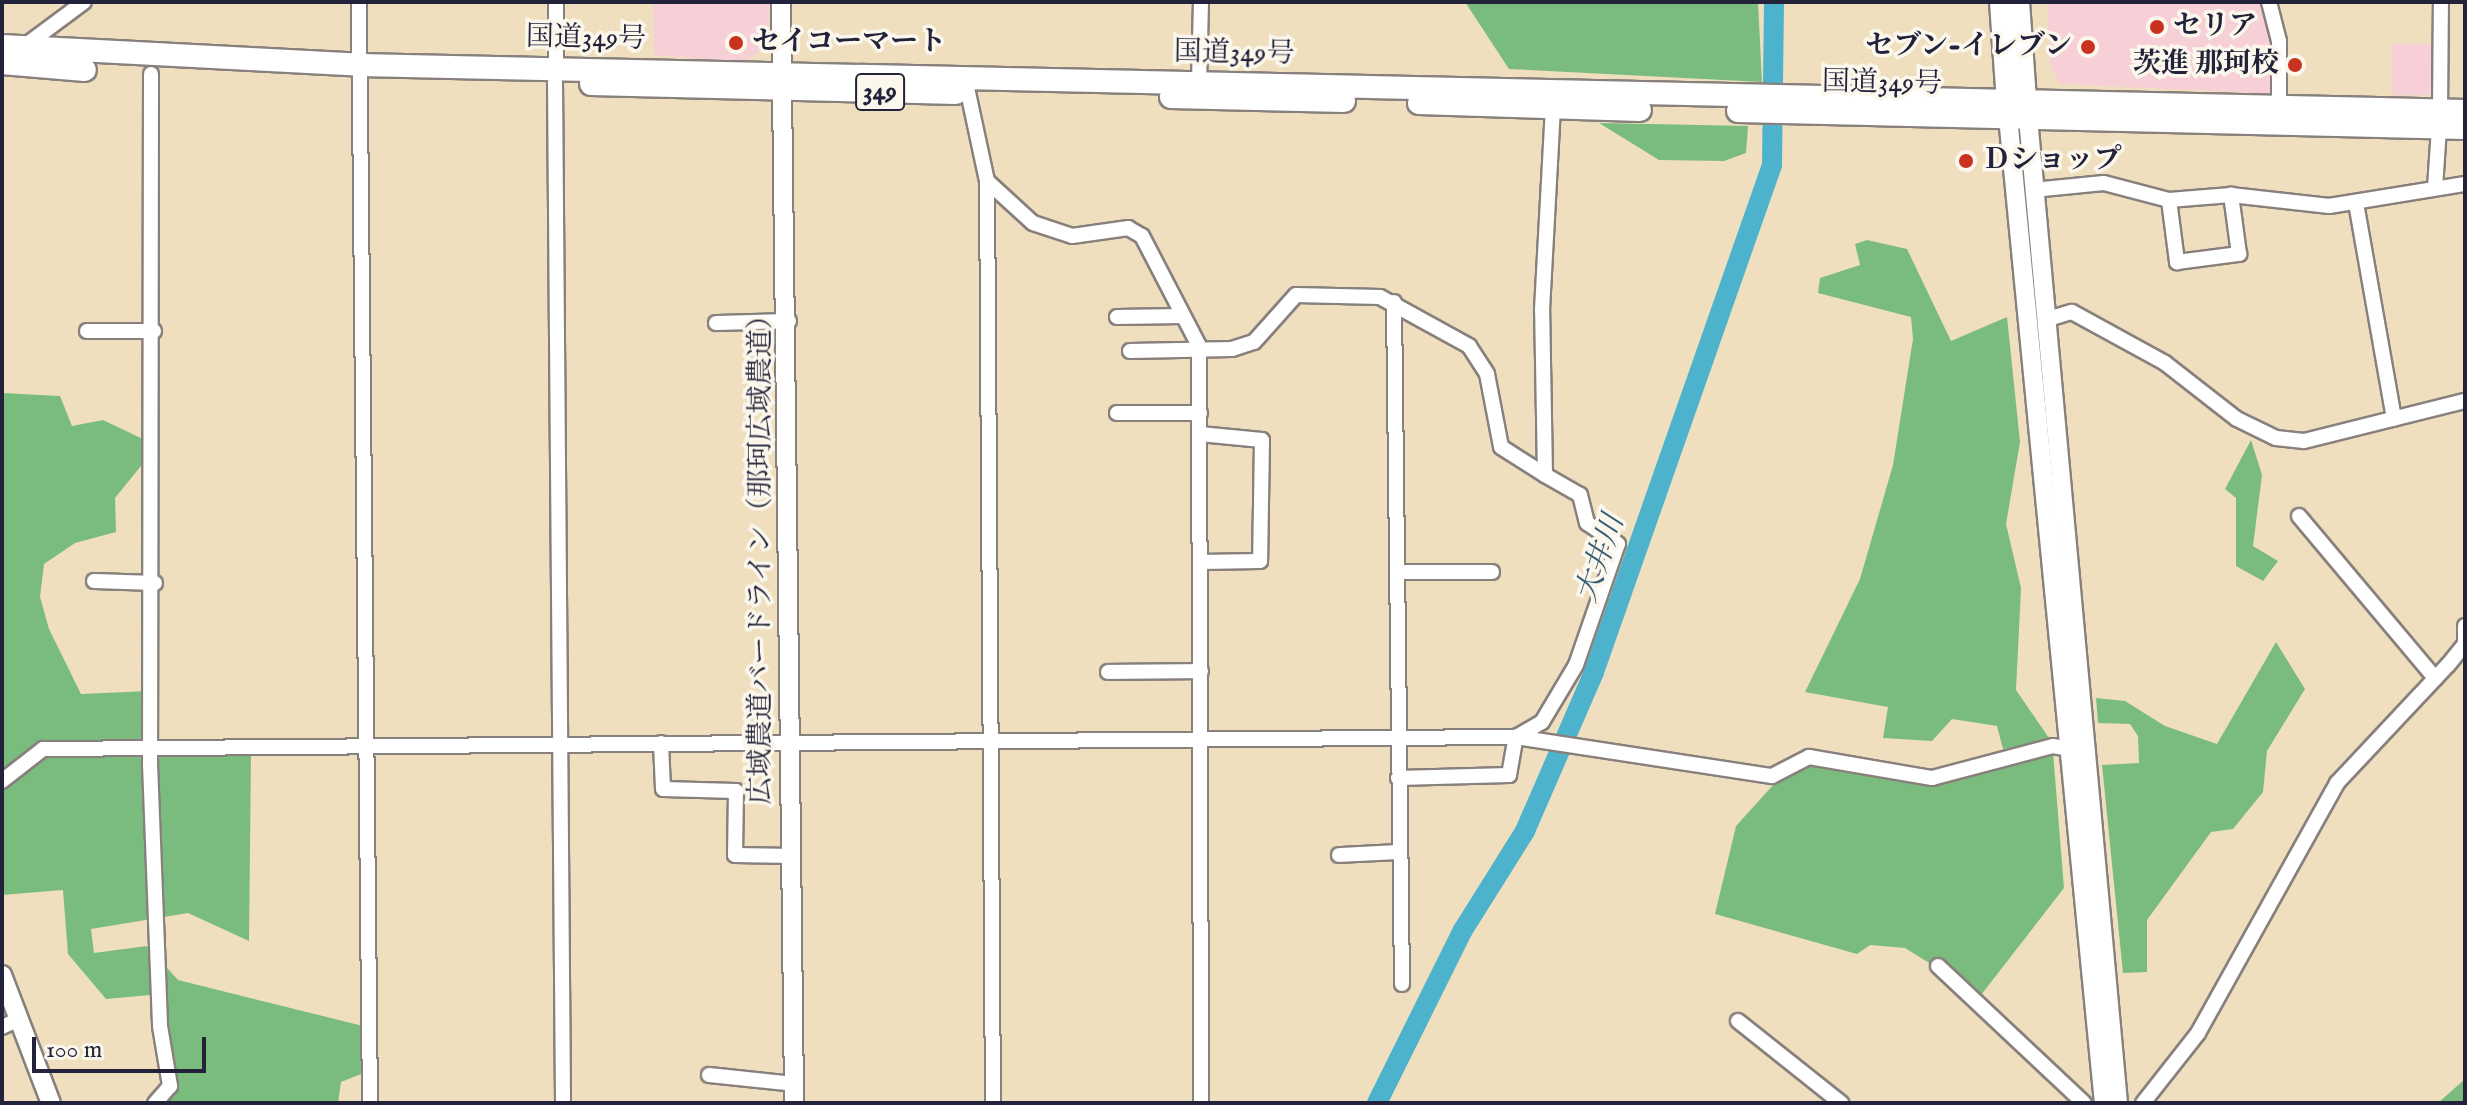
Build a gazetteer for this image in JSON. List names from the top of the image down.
{
  "streets": {
    "highway": ["国道349号", "349"],
    "street": ["広域農道バードライン（那珂広域農道）"]
  },
  "crossings": [
    ["国道349号", "広域農道バードライン（那珂広域農道）"]
  ],
  "water": ["大井川"],
  "places": [
    "セリア",
    "セイコーマート",
    "セブン-イレブン",
    "茨進 那珂校",
    "Ｄショップ"
  ],
  "scale_bar": "100 m"
}
